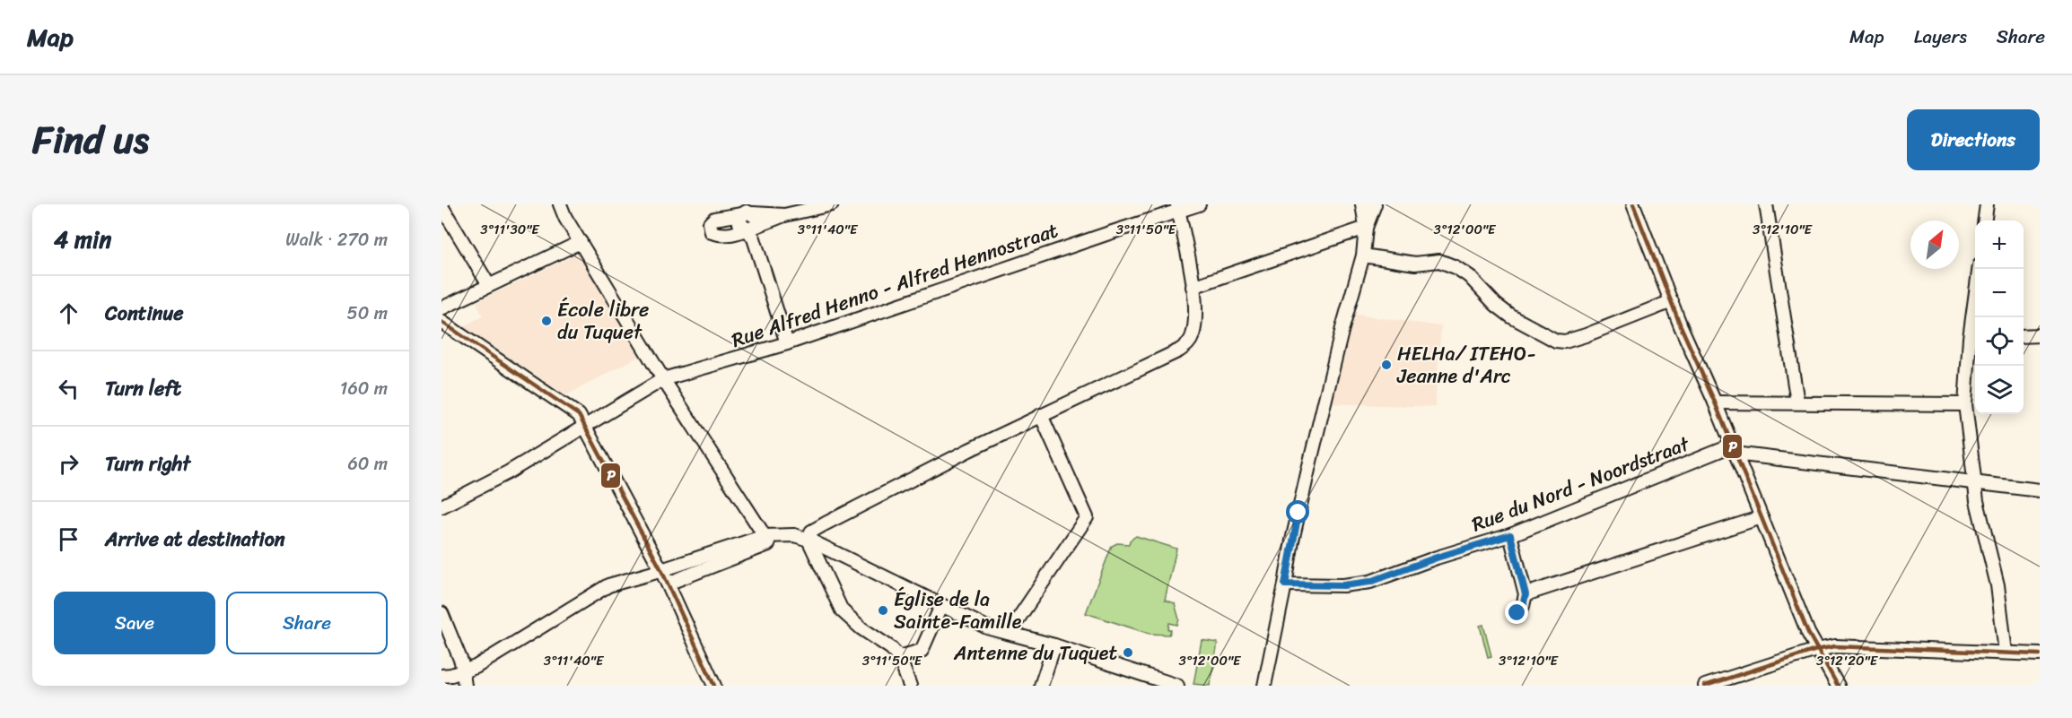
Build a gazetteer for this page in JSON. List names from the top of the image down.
{
  "streets": {
    "street": ["Rue Alfred Henno - Alfred Hennostraat", "Rue du Nord - Noordstraat"]
  },
  "places": [
    "École libre du Tuquet",
    "HELHa/ ITEHO- Jeanne d'Arc",
    "Église de la Sainte-Famille",
    "Antenne du Tuquet"
  ],
  "lines": ["transit line P"],
  "north": "top right",
  "page": {
    "header": "Map",
    "nav": ["Map", "Layers", "Share"],
    "title": "Find us",
    "buttons": [
      "Directions",
      ["Save", "Share"]
    ],
    "heading": ["4 min", "Walk · 270 m"],
    "map_buttons": ["+", "−"],
    "list": [
      ["Continue", "50 m"],
      ["Turn left", "160 m"],
      ["Turn right", "60 m"],
      "Arrive at destination"
    ]
  },
  "coordinates": [
    "3°11'30\"E",
    "3°11'40\"E",
    "3°11'50\"E",
    "3°12'00\"E",
    "3°12'10\"E",
    "3°12'20\"E"
  ]
}
